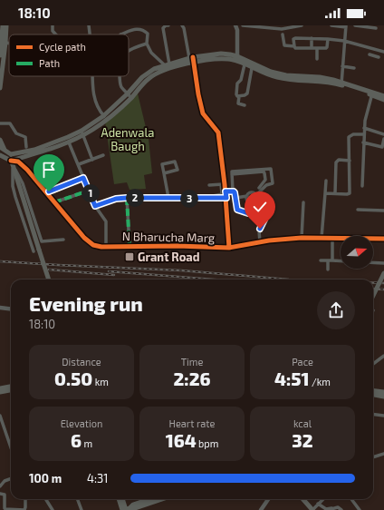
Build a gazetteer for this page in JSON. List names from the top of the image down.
{
  "streets": {
    "street": ["N Bharucha Marg"]
  },
  "parks": ["Adenwala Baugh"],
  "places": {
    "transit": ["Grant Road"]
  },
  "legend": ["Cycle path", "Path"],
  "north": "right",
  "page": {
    "status": "18:10",
    "pins": ["1", "2", "3"],
    "heading": ["Evening run", "18:10"],
    "stats": [
      ["Distance", "0.50 km"],
      ["Time", "2:26"],
      ["Pace", "4:51 /km"],
      ["Elevation", "6 m"],
      ["Heart rate", "164 bpm"],
      ["kcal", "32"]
    ],
    "list": [
      {
        "name": "100 m",
        "note": "4:31"
      }
    ]
  }
}
